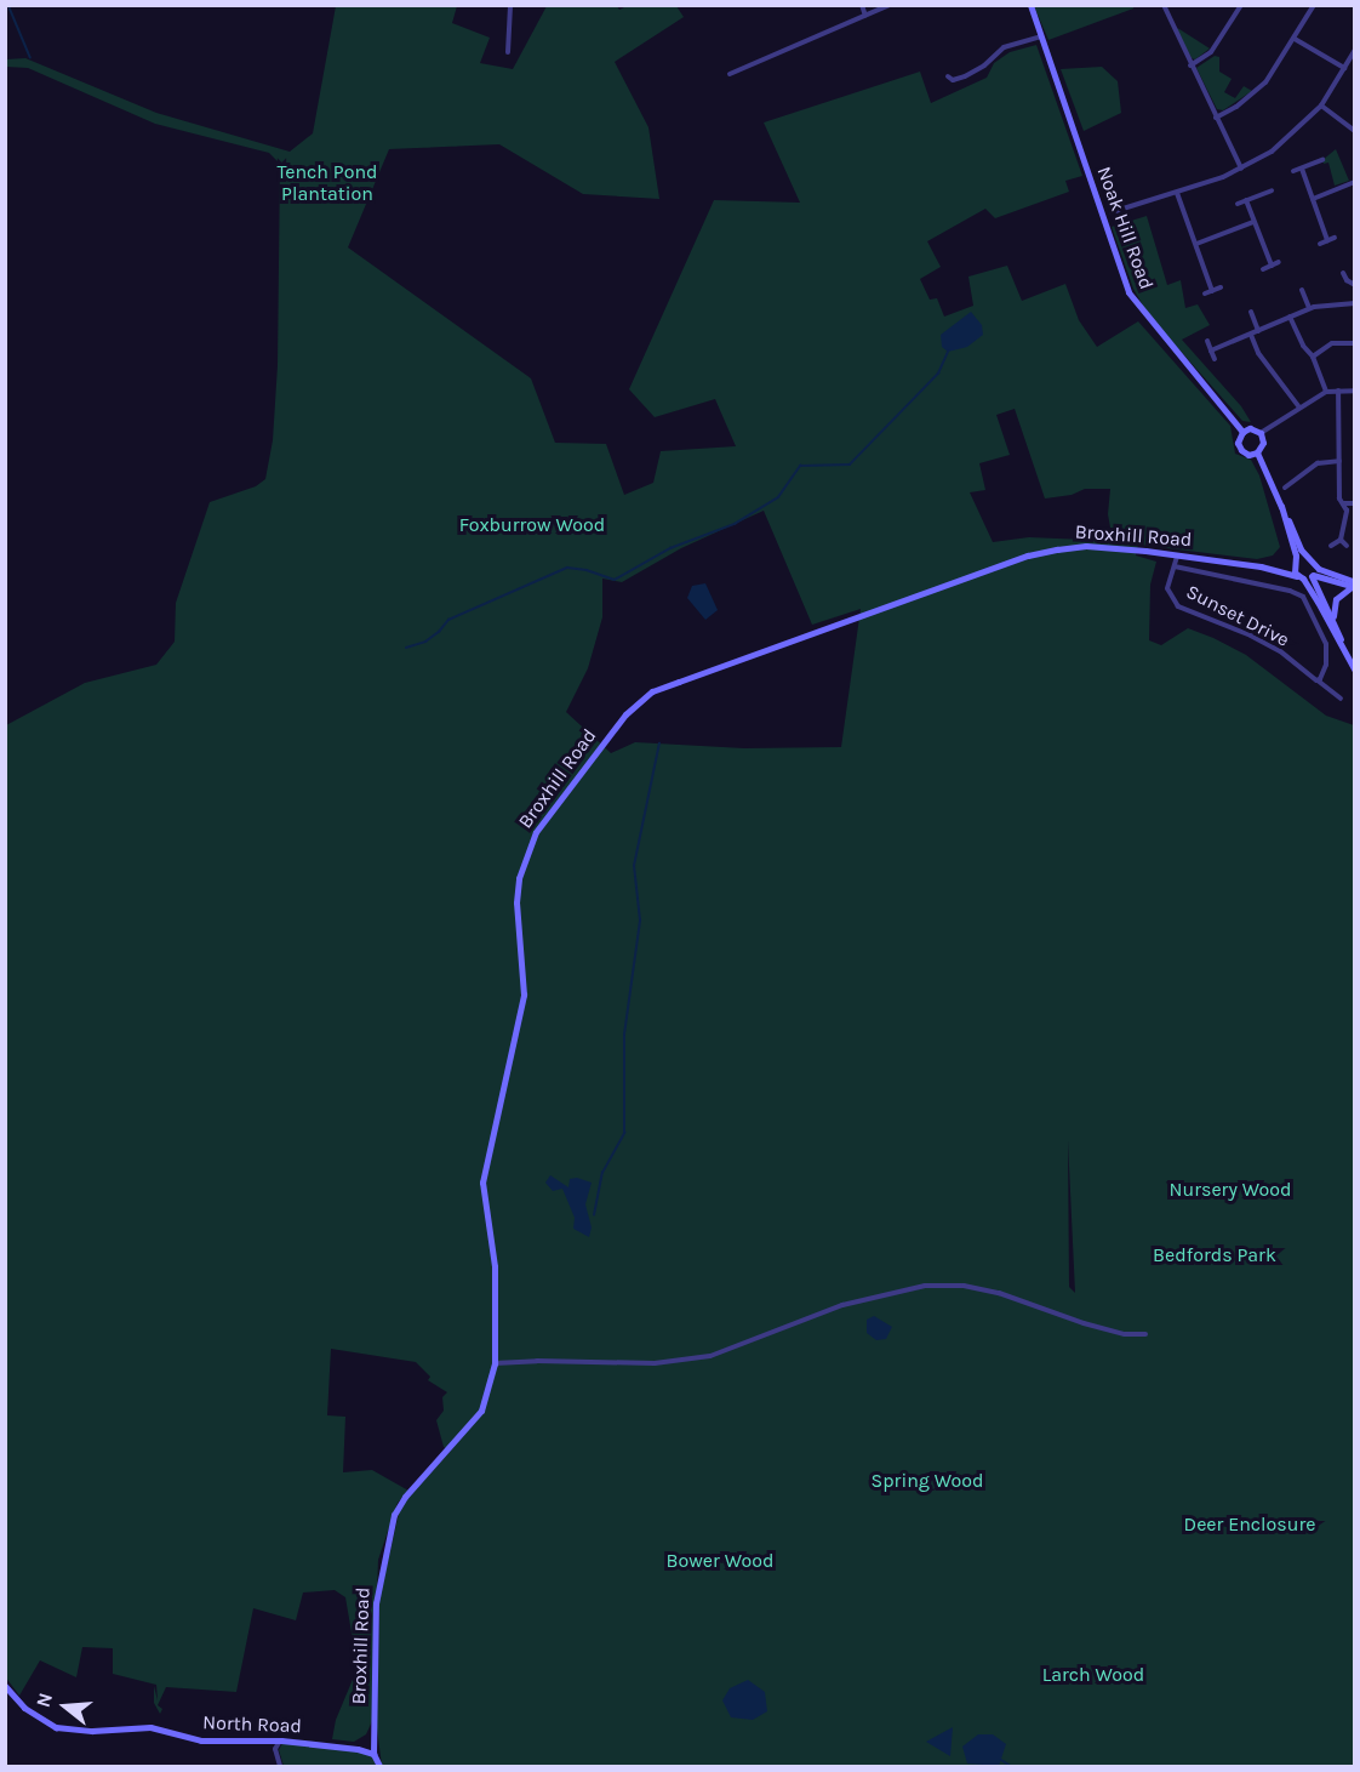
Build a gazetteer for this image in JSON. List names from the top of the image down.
{
  "streets": {
    "street": [
      "Noak Hill Road",
      "Broxhill Road",
      "Sunset Drive",
      "North Road"
    ]
  },
  "crossings": [
    ["Noak Hill Road", "Broxhill Road"],
    ["Broxhill Road", "Sunset Drive"],
    ["Broxhill Road", "North Road"]
  ],
  "parks": [
    "Tench Pond Plantation",
    "Foxburrow Wood",
    "Nursery Wood",
    "Bedfords Park",
    "Spring Wood",
    "Deer Enclosure",
    "Bower Wood",
    "Larch Wood"
  ],
  "north": "left"
}
